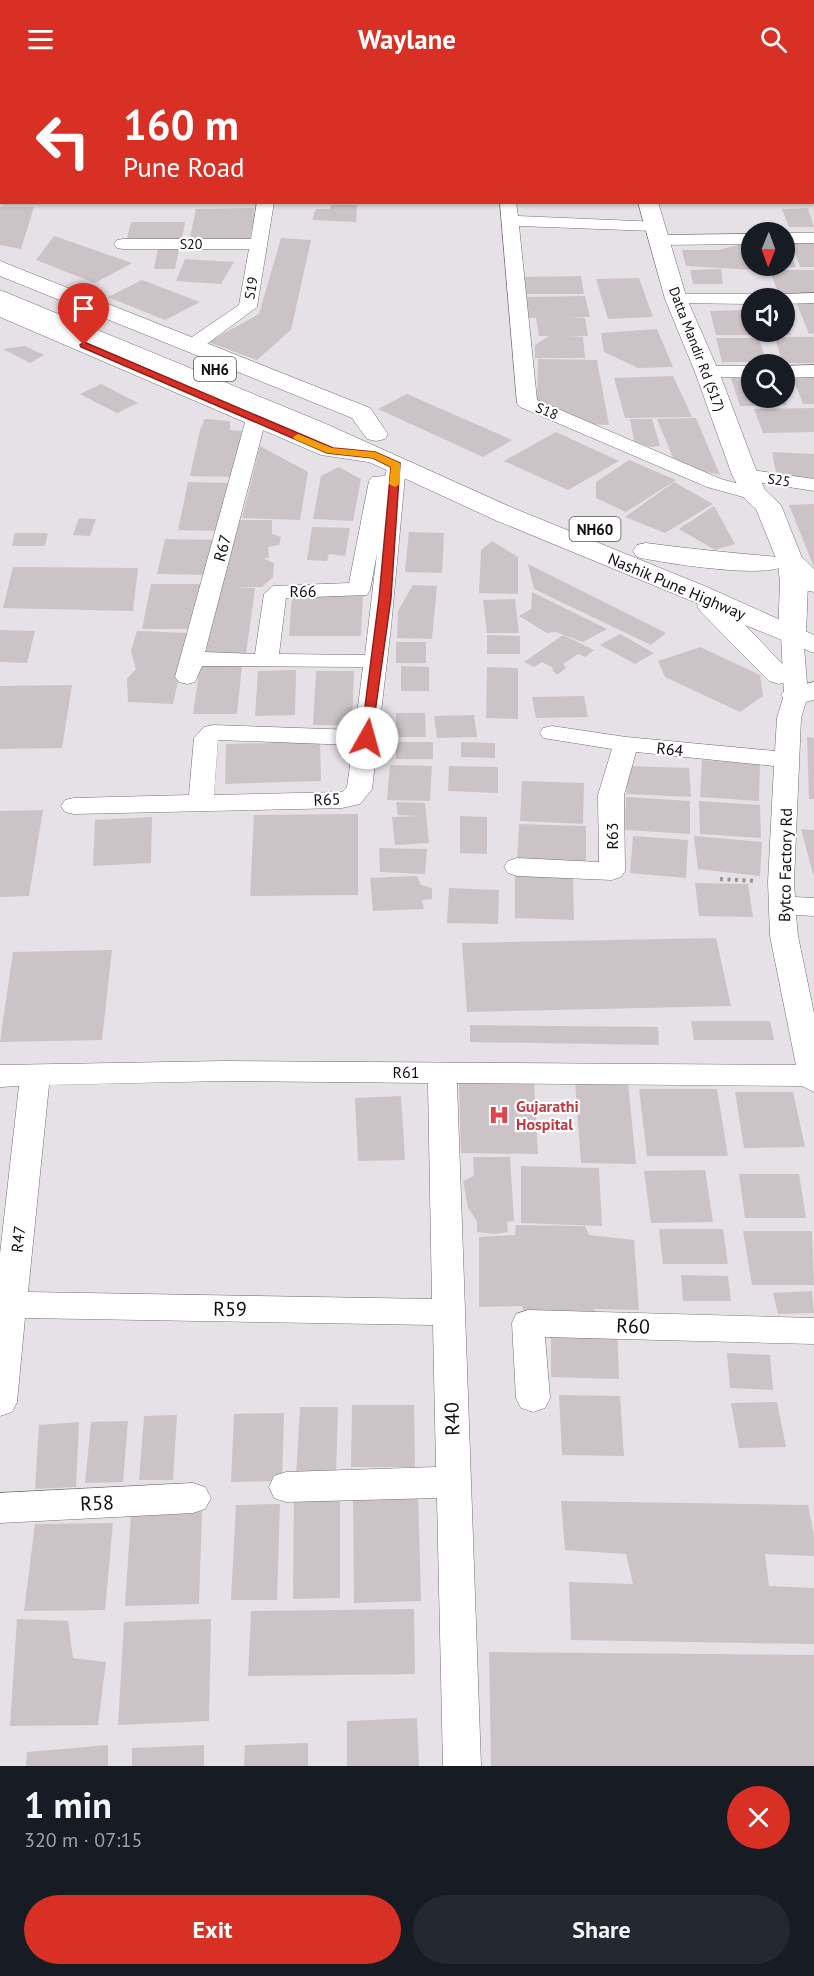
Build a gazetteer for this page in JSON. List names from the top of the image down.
{
  "streets": {
    "main road": [
      "Datta Mandir Rd (S17)",
      "NH6",
      "NH60",
      "Nashik Pune Highway"
    ],
    "street": [
      "S20",
      "S19",
      "S18",
      "S25",
      "R67",
      "R66",
      "R64",
      "R65",
      "R63",
      "Bytco Factory Rd",
      "R61",
      "R47",
      "R59",
      "R60",
      "R40",
      "R58"
    ]
  },
  "crossings": [
    ["S20", "S19"],
    ["Datta Mandir Rd (S17)", "S18"],
    ["Datta Mandir Rd (S17)", "S25"],
    ["Datta Mandir Rd (S17)", "Nashik Pune Highway"],
    ["Datta Mandir Rd (S17)", "Bytco Factory Rd"],
    ["NH6", "Nashik Pune Highway"],
    ["NH6", "R65"],
    ["S18", "S25"],
    ["R67", "R66"],
    ["Nashik Pune Highway", "R65"],
    ["Nashik Pune Highway", "Bytco Factory Rd"],
    ["R64", "R63"],
    ["R64", "Bytco Factory Rd"],
    ["Bytco Factory Rd", "R61"],
    ["R61", "R47"],
    ["R61", "R40"],
    ["R47", "R59"],
    ["R59", "R40"]
  ],
  "places": {
    "hospital": ["Gujarathi Hospital"]
  },
  "north": "bottom",
  "page": {
    "header": "Waylane",
    "turn": ["160 m", "Pune Road"],
    "heading": ["1 min", "320 m · 07:15"],
    "buttons": ["Exit", "Share"]
  }
}
